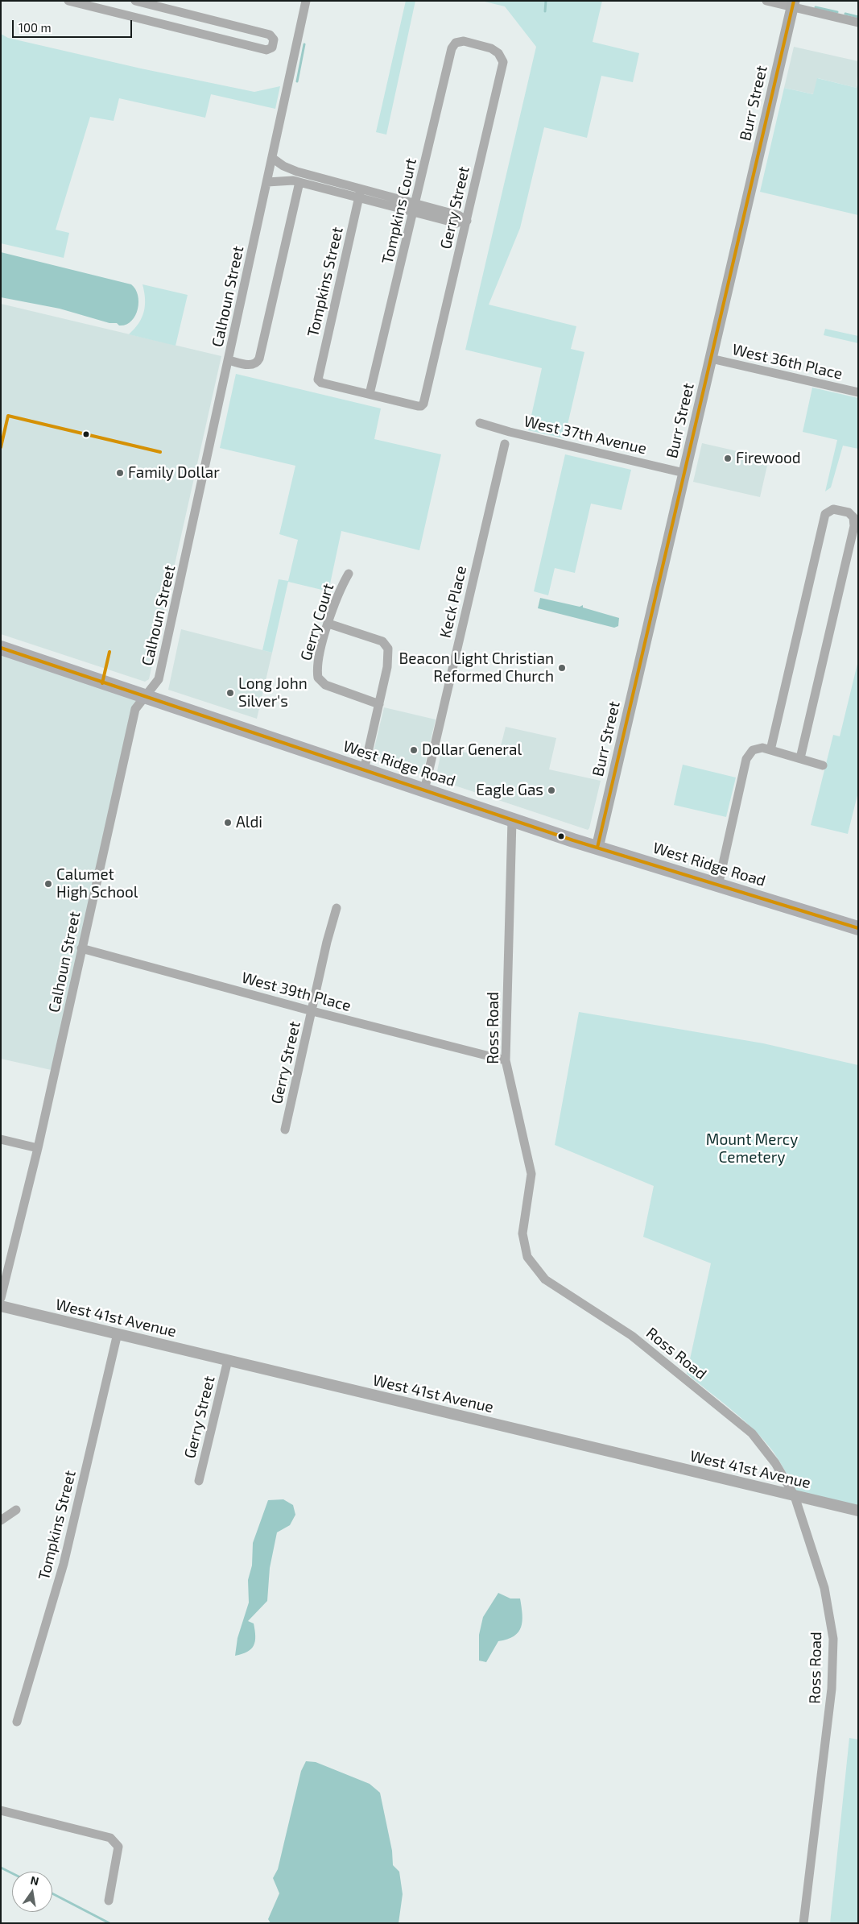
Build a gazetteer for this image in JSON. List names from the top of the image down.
{
  "streets": {
    "main road": ["Burr Street", "West Ridge Road"],
    "street": [
      "Gerry Street",
      "Tompkins Court",
      "Tompkins Street",
      "Calhoun Street",
      "West 36th Place",
      "West 37th Avenue",
      "Keck Place",
      "Gerry Court",
      "West 39th Place",
      "Ross Road",
      "West 41st Avenue"
    ]
  },
  "crossings": [
    ["Burr Street", "West 36th Place"],
    ["Burr Street", "West 37th Avenue"],
    ["Burr Street", "West Ridge Road"],
    ["Gerry Street", "Tompkins Court"],
    ["Gerry Street", "Tompkins Street"],
    ["Gerry Street", "West 39th Place"],
    ["Gerry Street", "West 41st Avenue"],
    ["Tompkins Court", "Tompkins Street"],
    ["Tompkins Street", "West 41st Avenue"],
    ["Calhoun Street", "West Ridge Road"],
    ["Calhoun Street", "West 39th Place"],
    ["Keck Place", "West Ridge Road"],
    ["West Ridge Road", "Ross Road"],
    ["West 39th Place", "Ross Road"],
    ["Ross Road", "West 41st Avenue"]
  ],
  "parks": ["Mount Mercy Cemetery"],
  "places": [
    "Firewood",
    "Family Dollar",
    "Beacon Light Christian Reformed Church",
    "Long John Silver's",
    "Dollar General",
    "Eagle Gas",
    "Aldi",
    "Calumet High School"
  ],
  "scale_bar": "100 m",
  "north": "top"
}
